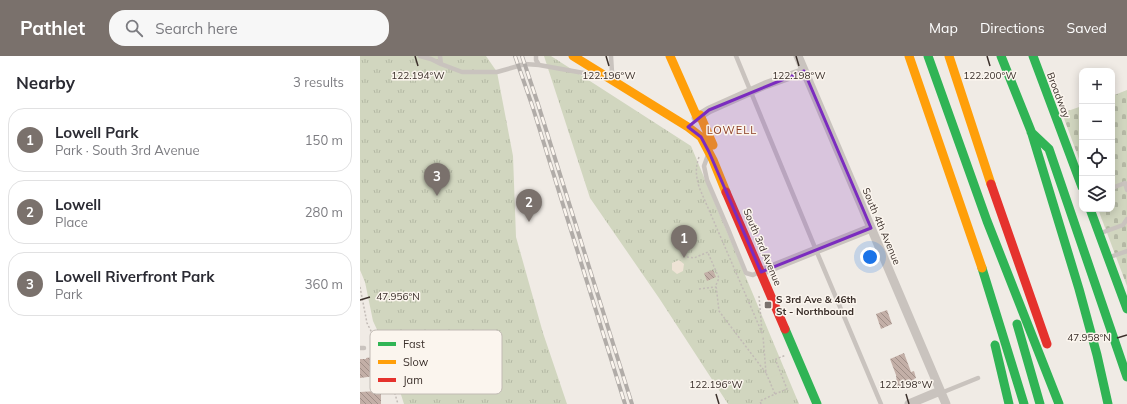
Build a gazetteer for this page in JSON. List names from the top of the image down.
{
  "streets": {
    "main road": ["Broadway", "South 3rd Avenue"],
    "street": ["South 4th Avenue"]
  },
  "districts": ["LOWELL"],
  "places": {
    "transit": ["S 3rd Ave & 46th St - Northbound"]
  },
  "legend": ["Fast", "Slow", "Jam"],
  "page": {
    "header": "Pathlet",
    "search": "Search here",
    "nav": ["Map", "Directions", "Saved"],
    "heading": ["Nearby", "3 results"],
    "map_buttons": ["+", "−"],
    "list": [
      {
        "mark": "1",
        "name": "Lowell Park",
        "note": "Park · South 3rd Avenue",
        "value": "150 m"
      },
      {
        "mark": "2",
        "name": "Lowell",
        "note": "Place",
        "value": "280 m"
      },
      {
        "mark": "3",
        "name": "Lowell Riverfront Park",
        "note": "Park",
        "value": "360 m"
      }
    ],
    "pins": ["3", "2", "1"]
  },
  "coordinates": [
    "122.194°W",
    "122.196°W",
    "122.198°W",
    "122.200°W",
    "47.956°N",
    "47.958°N"
  ]
}
